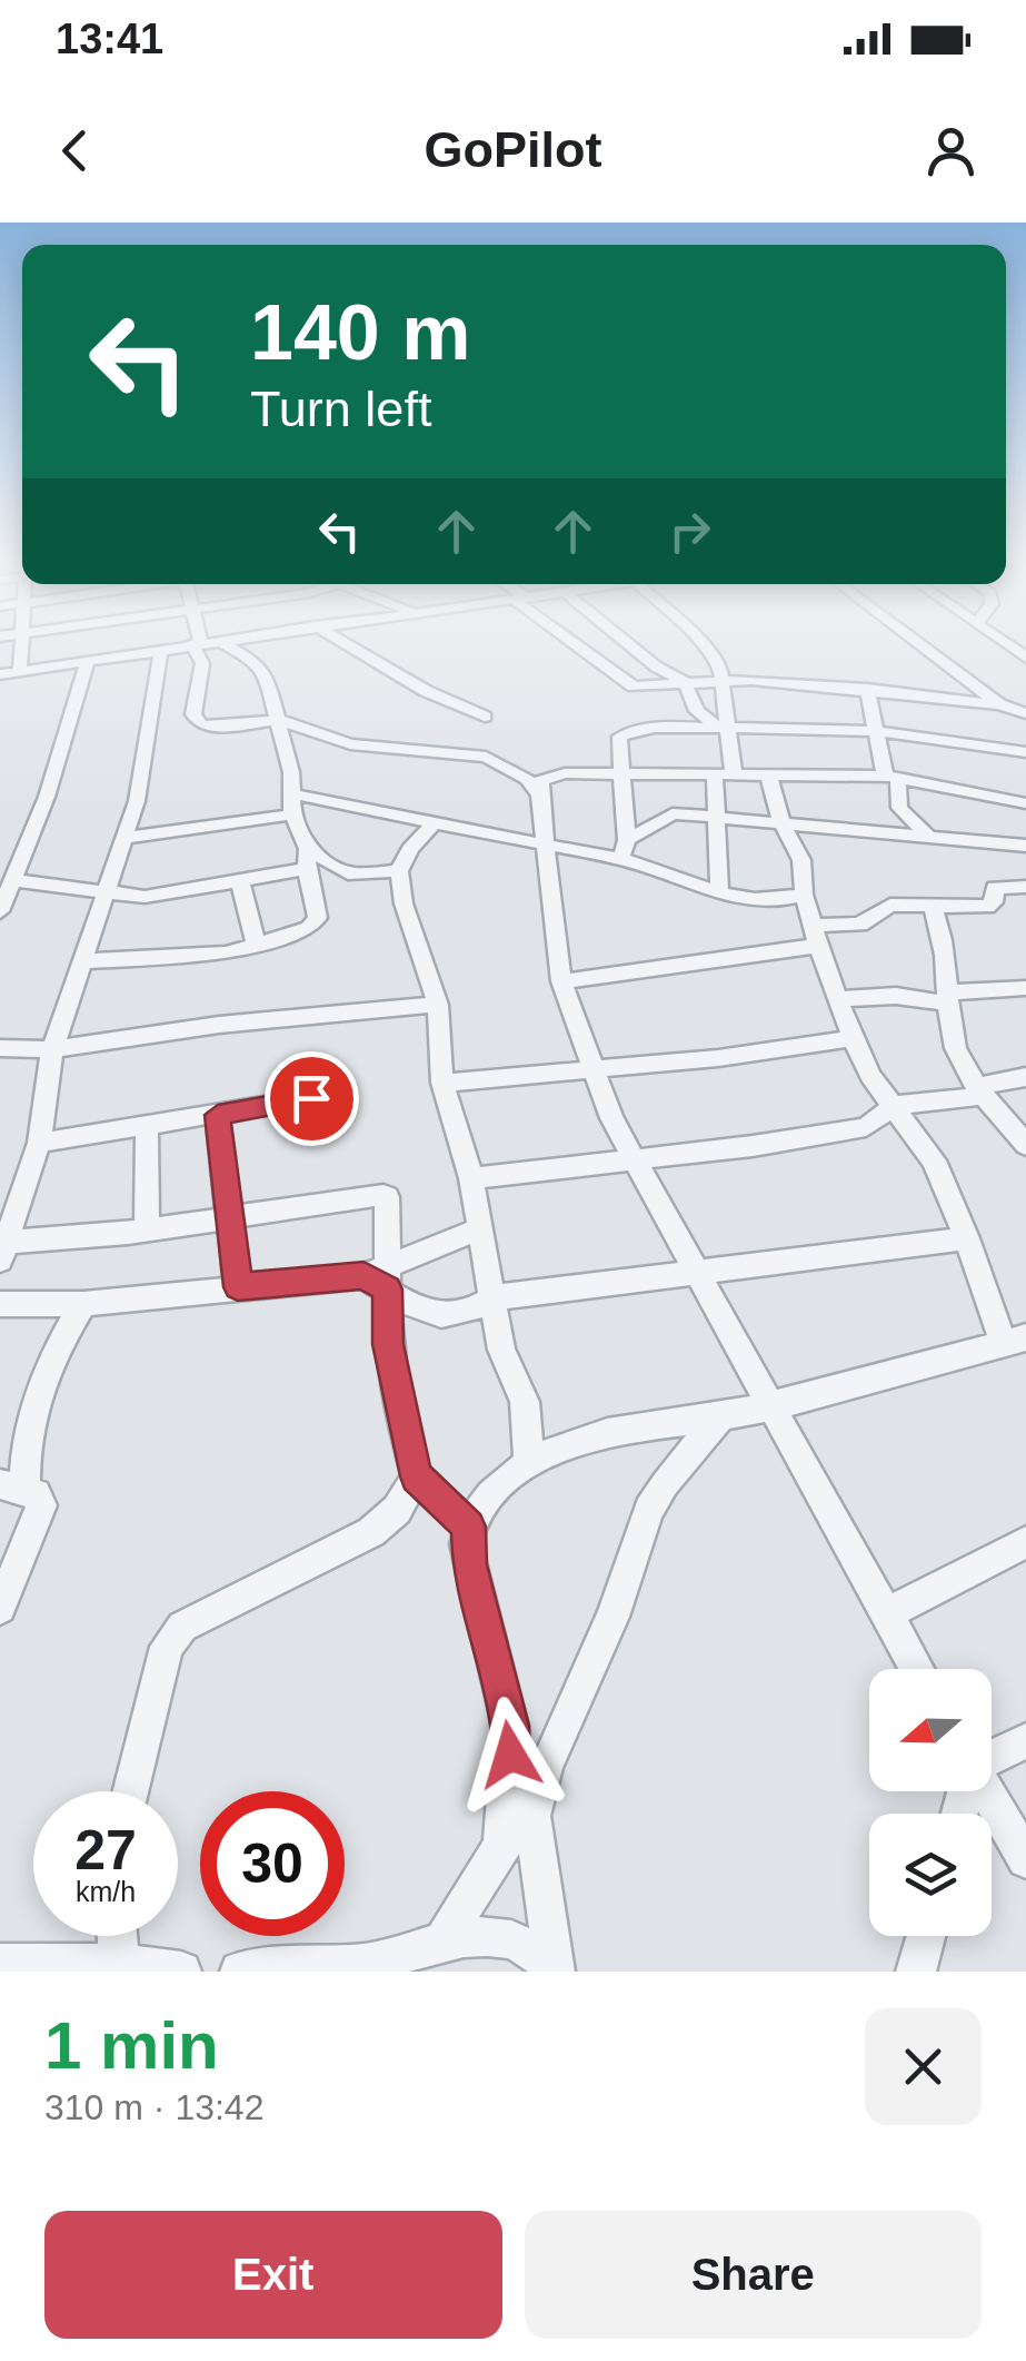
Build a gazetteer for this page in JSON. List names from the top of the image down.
{
  "north": "left",
  "page": {
    "status": "13:41",
    "header": "GoPilot",
    "turn": ["140 m", "Turn left"],
    "speed": "27 km/h",
    "limit": "30",
    "heading": ["1 min", "310 m · 13:42"],
    "buttons": ["Exit", "Share"]
  }
}
